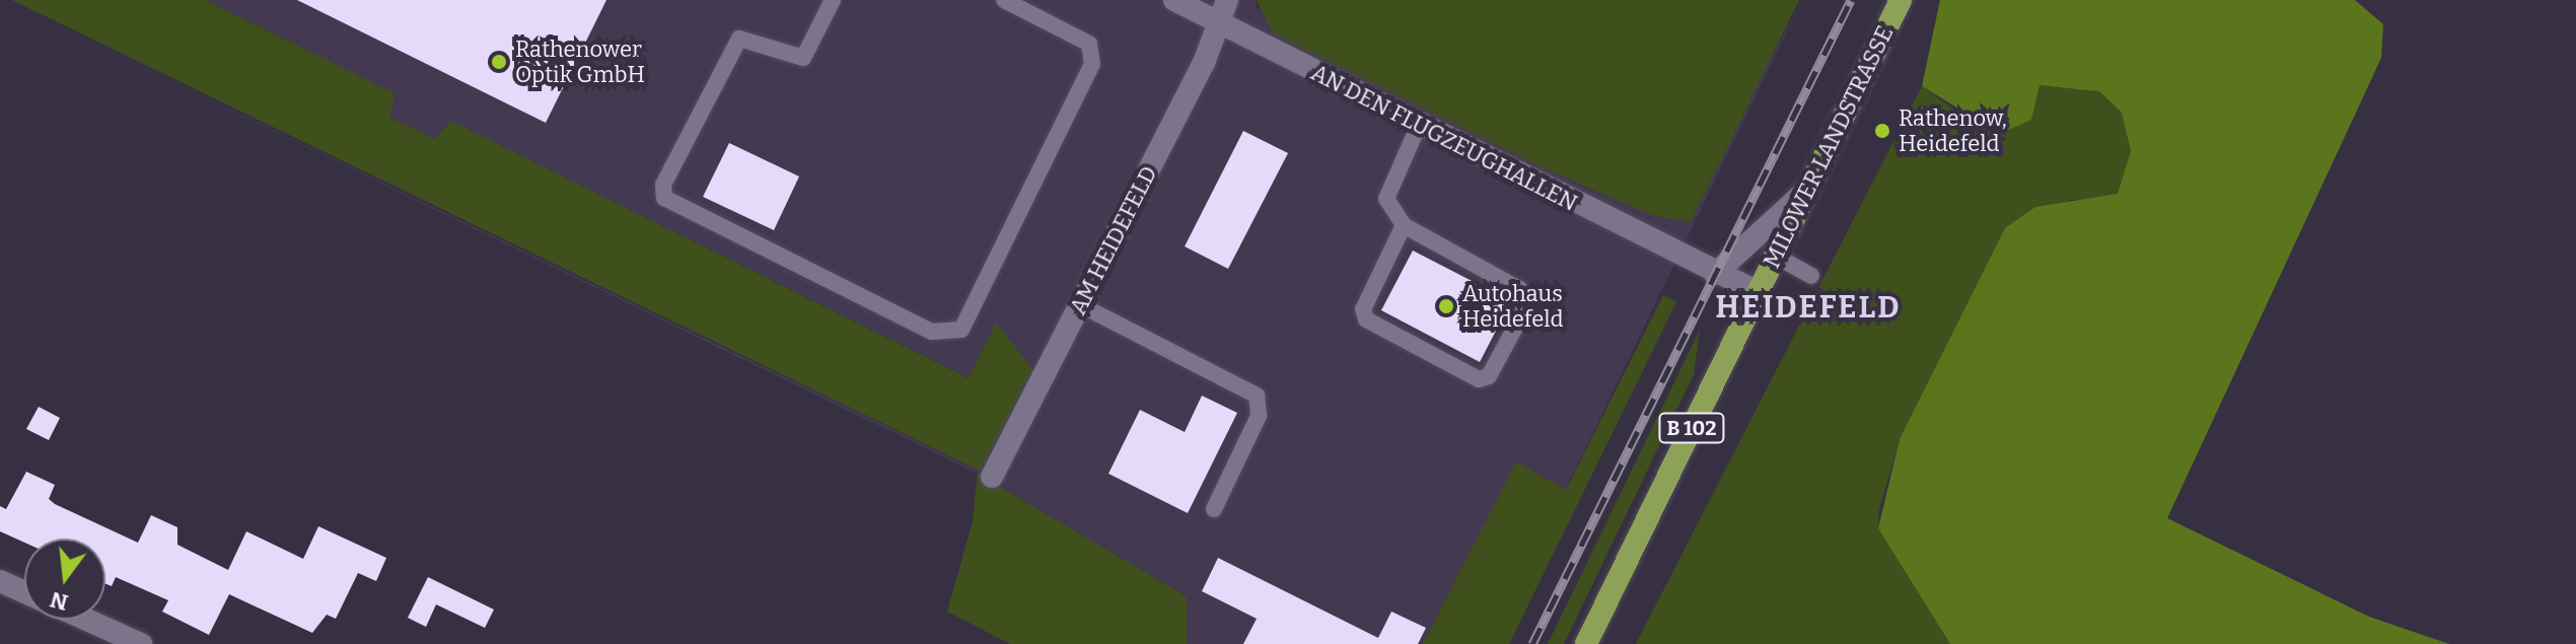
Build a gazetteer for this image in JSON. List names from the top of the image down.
{
  "streets": {
    "main road": ["MILOWER LANDSTRASSE", "B 102"],
    "street": ["AN DEN FLUGZEUGHALLEN", "AM HEIDEFELD"]
  },
  "crossings": [
    ["AN DEN FLUGZEUGHALLEN", "MILOWER LANDSTRASSE"],
    ["AN DEN FLUGZEUGHALLEN", "AM HEIDEFELD"]
  ],
  "districts": ["HEIDEFELD"],
  "places": ["Rathenower Optik GmbH", "Rathenow, Heidefeld", "Autohaus Heidefeld"],
  "north": "bottom"
}
